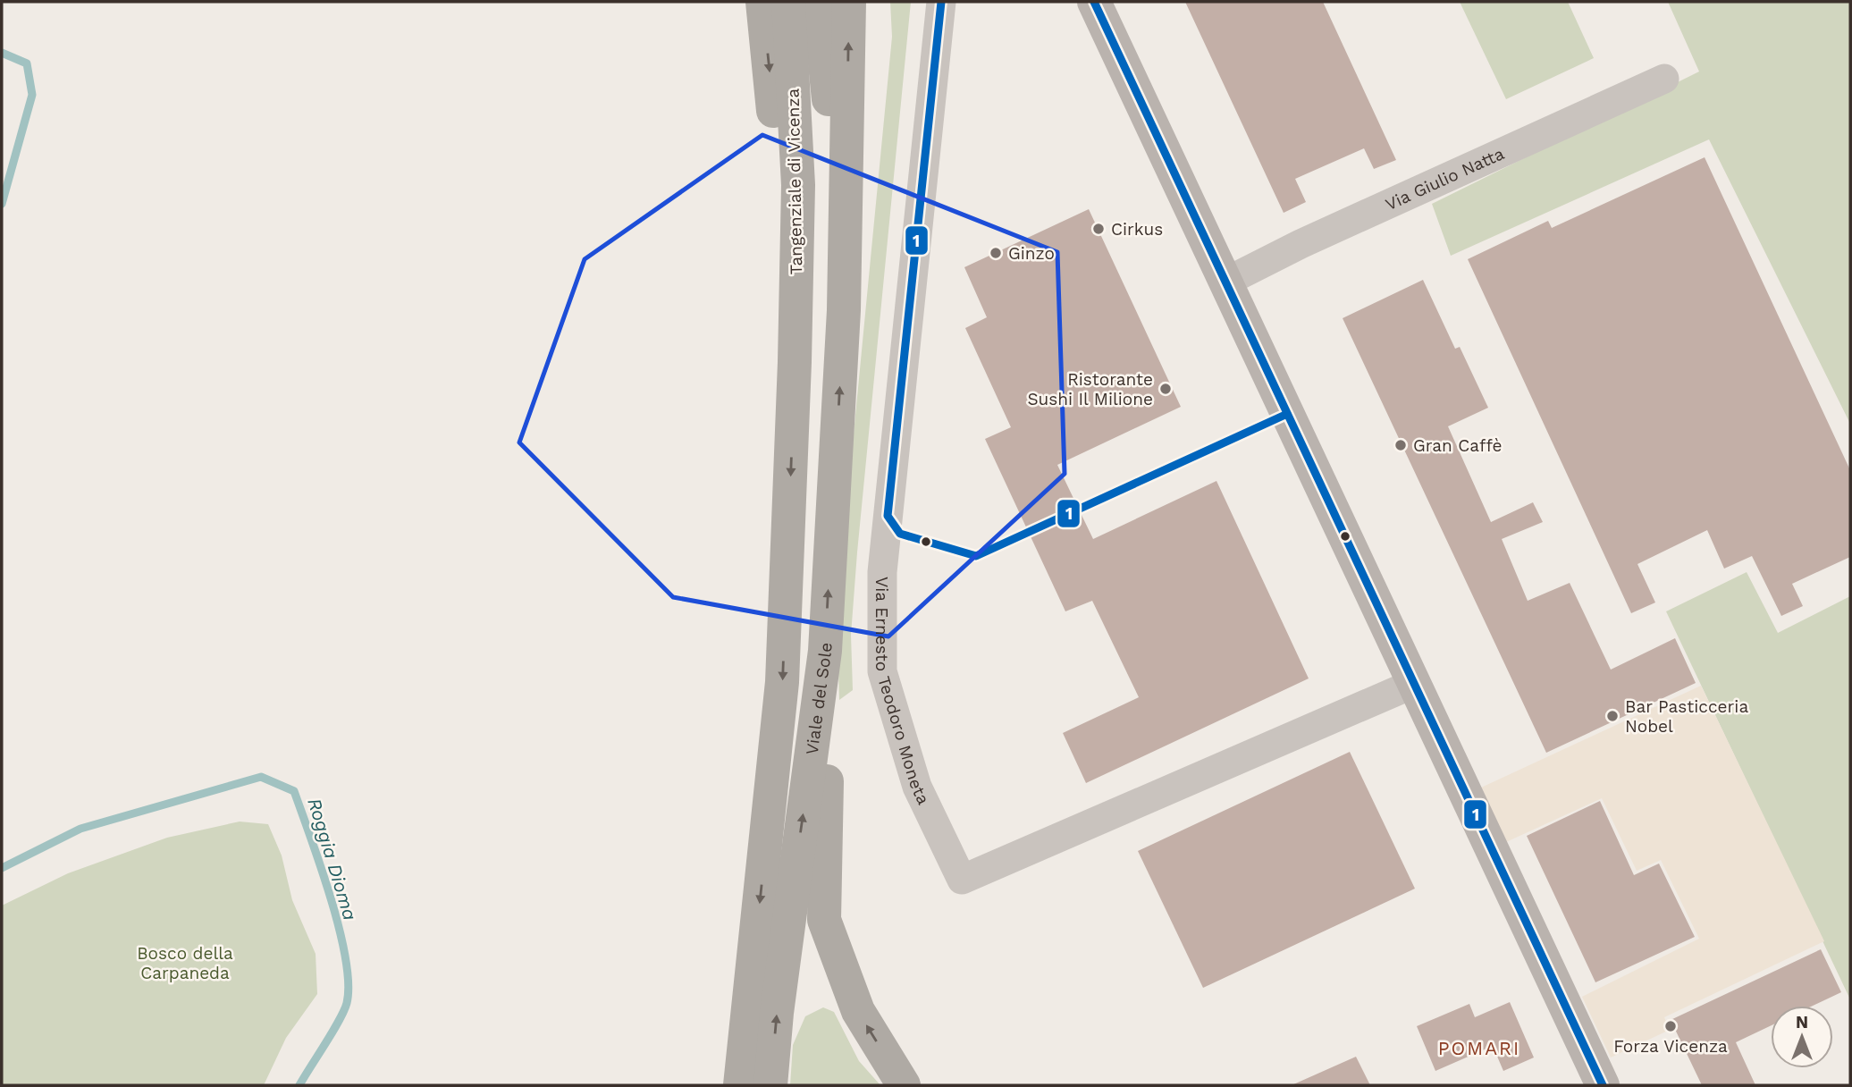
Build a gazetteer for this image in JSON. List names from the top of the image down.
{
  "streets": {
    "highway": ["Tangenziale di Vicenza", "Viale del Sole"],
    "street": ["Via Giulio Natta", "Via Ernesto Teodoro Moneta"]
  },
  "crossings": [
    ["Tangenziale di Vicenza", "Viale del Sole"]
  ],
  "districts": ["POMARI"],
  "water": ["Roggia Dioma"],
  "parks": ["Bosco della Carpaneda"],
  "places": [
    "Cirkus",
    "Ginzo",
    "Ristorante Sushi Il Milione",
    "Gran Caffè",
    "Bar Pasticceria Nobel",
    "Forza Vicenza"
  ],
  "lines": ["transit line 1"],
  "north": "top"
}
